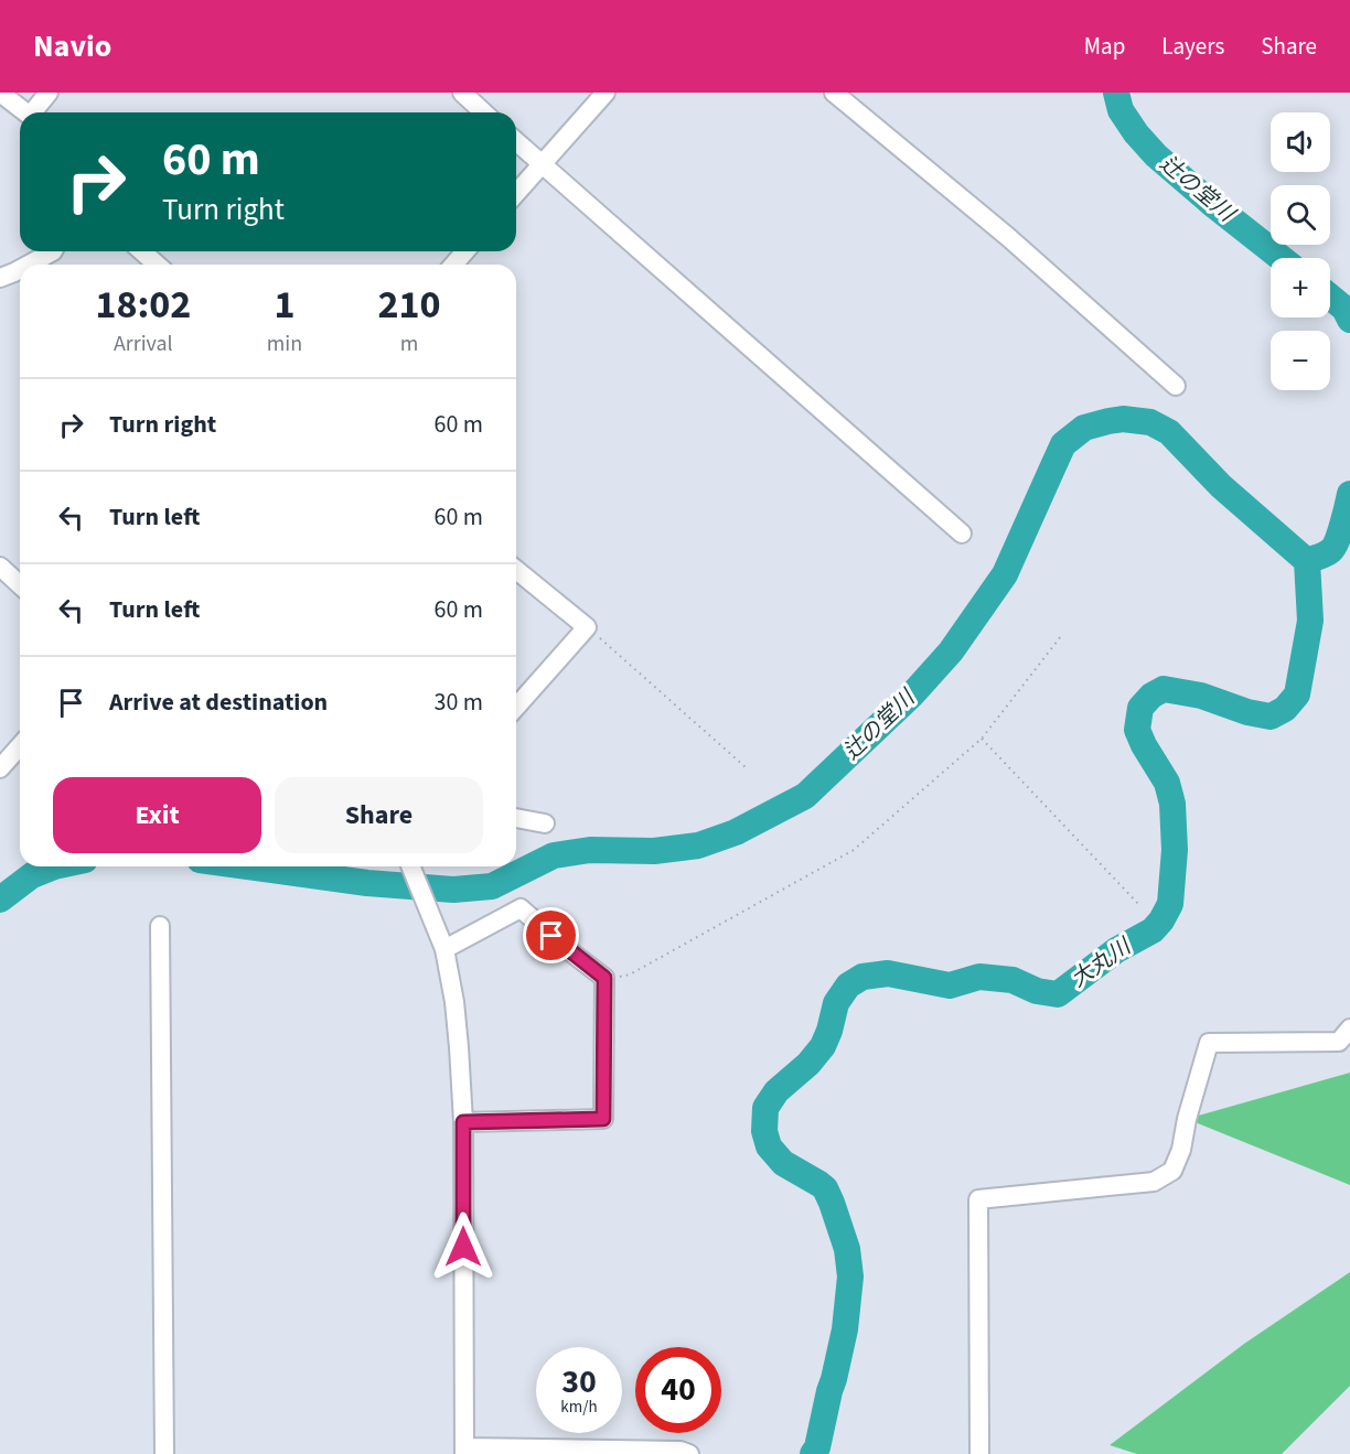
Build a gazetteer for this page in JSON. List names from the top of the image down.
{
  "water": ["辻の堂川", "大丸川"],
  "page": {
    "header": "Navio",
    "nav": ["Map", "Layers", "Share"],
    "map_buttons": ["+", "−"],
    "turn": ["60 m", "Turn right"],
    "eta": [
      "18:02",
      "Arrival",
      "1",
      "min",
      "210",
      "m"
    ],
    "list": [
      {
        "name": "Turn right",
        "value": "60 m"
      },
      {
        "name": "Turn left",
        "value": "60 m"
      },
      {
        "name": "Turn left",
        "value": "60 m"
      },
      {
        "name": "Arrive at destination",
        "value": "30 m"
      }
    ],
    "buttons": ["Exit", "Share"],
    "speed": "30 km/h",
    "limit": "40"
  }
}
